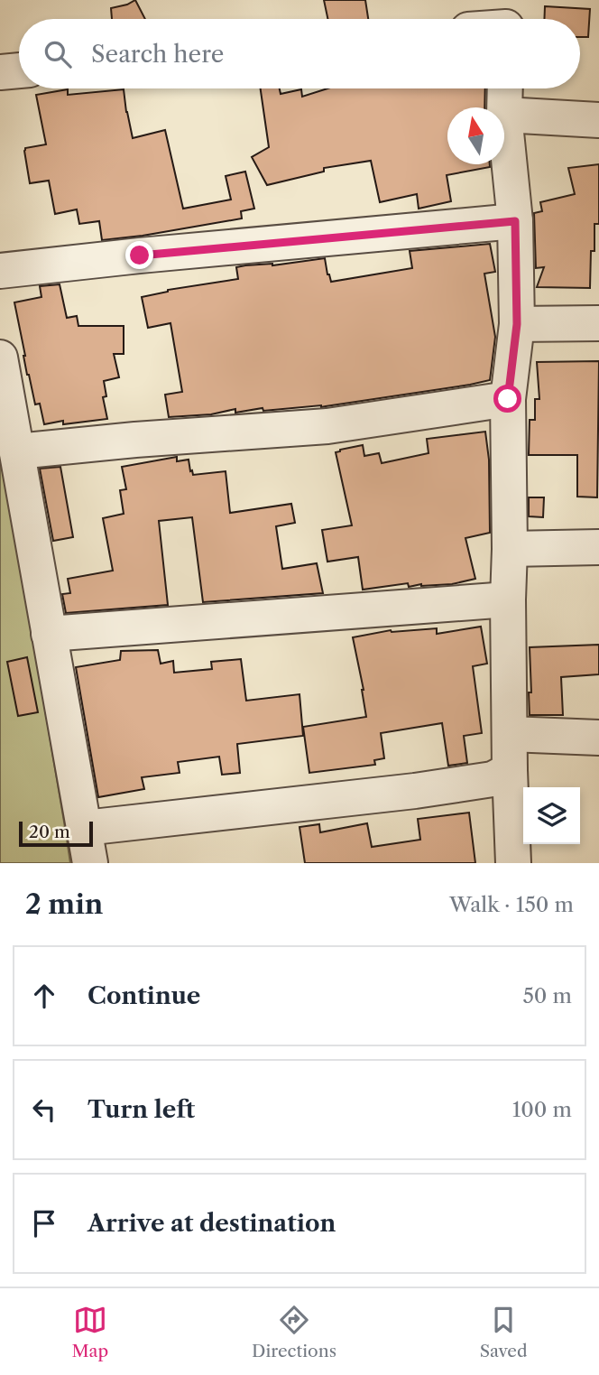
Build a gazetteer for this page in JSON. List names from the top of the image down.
{
  "scale_bar": "20 m",
  "north": "top",
  "page": {
    "search": "Search here",
    "scale": "20 m",
    "heading": ["2 min", "Walk · 150 m"],
    "list": [
      ["Continue", "50 m"],
      ["Turn left", "100 m"],
      "Arrive at destination"
    ],
    "nav": ["Map", "Directions", "Saved"]
  }
}
